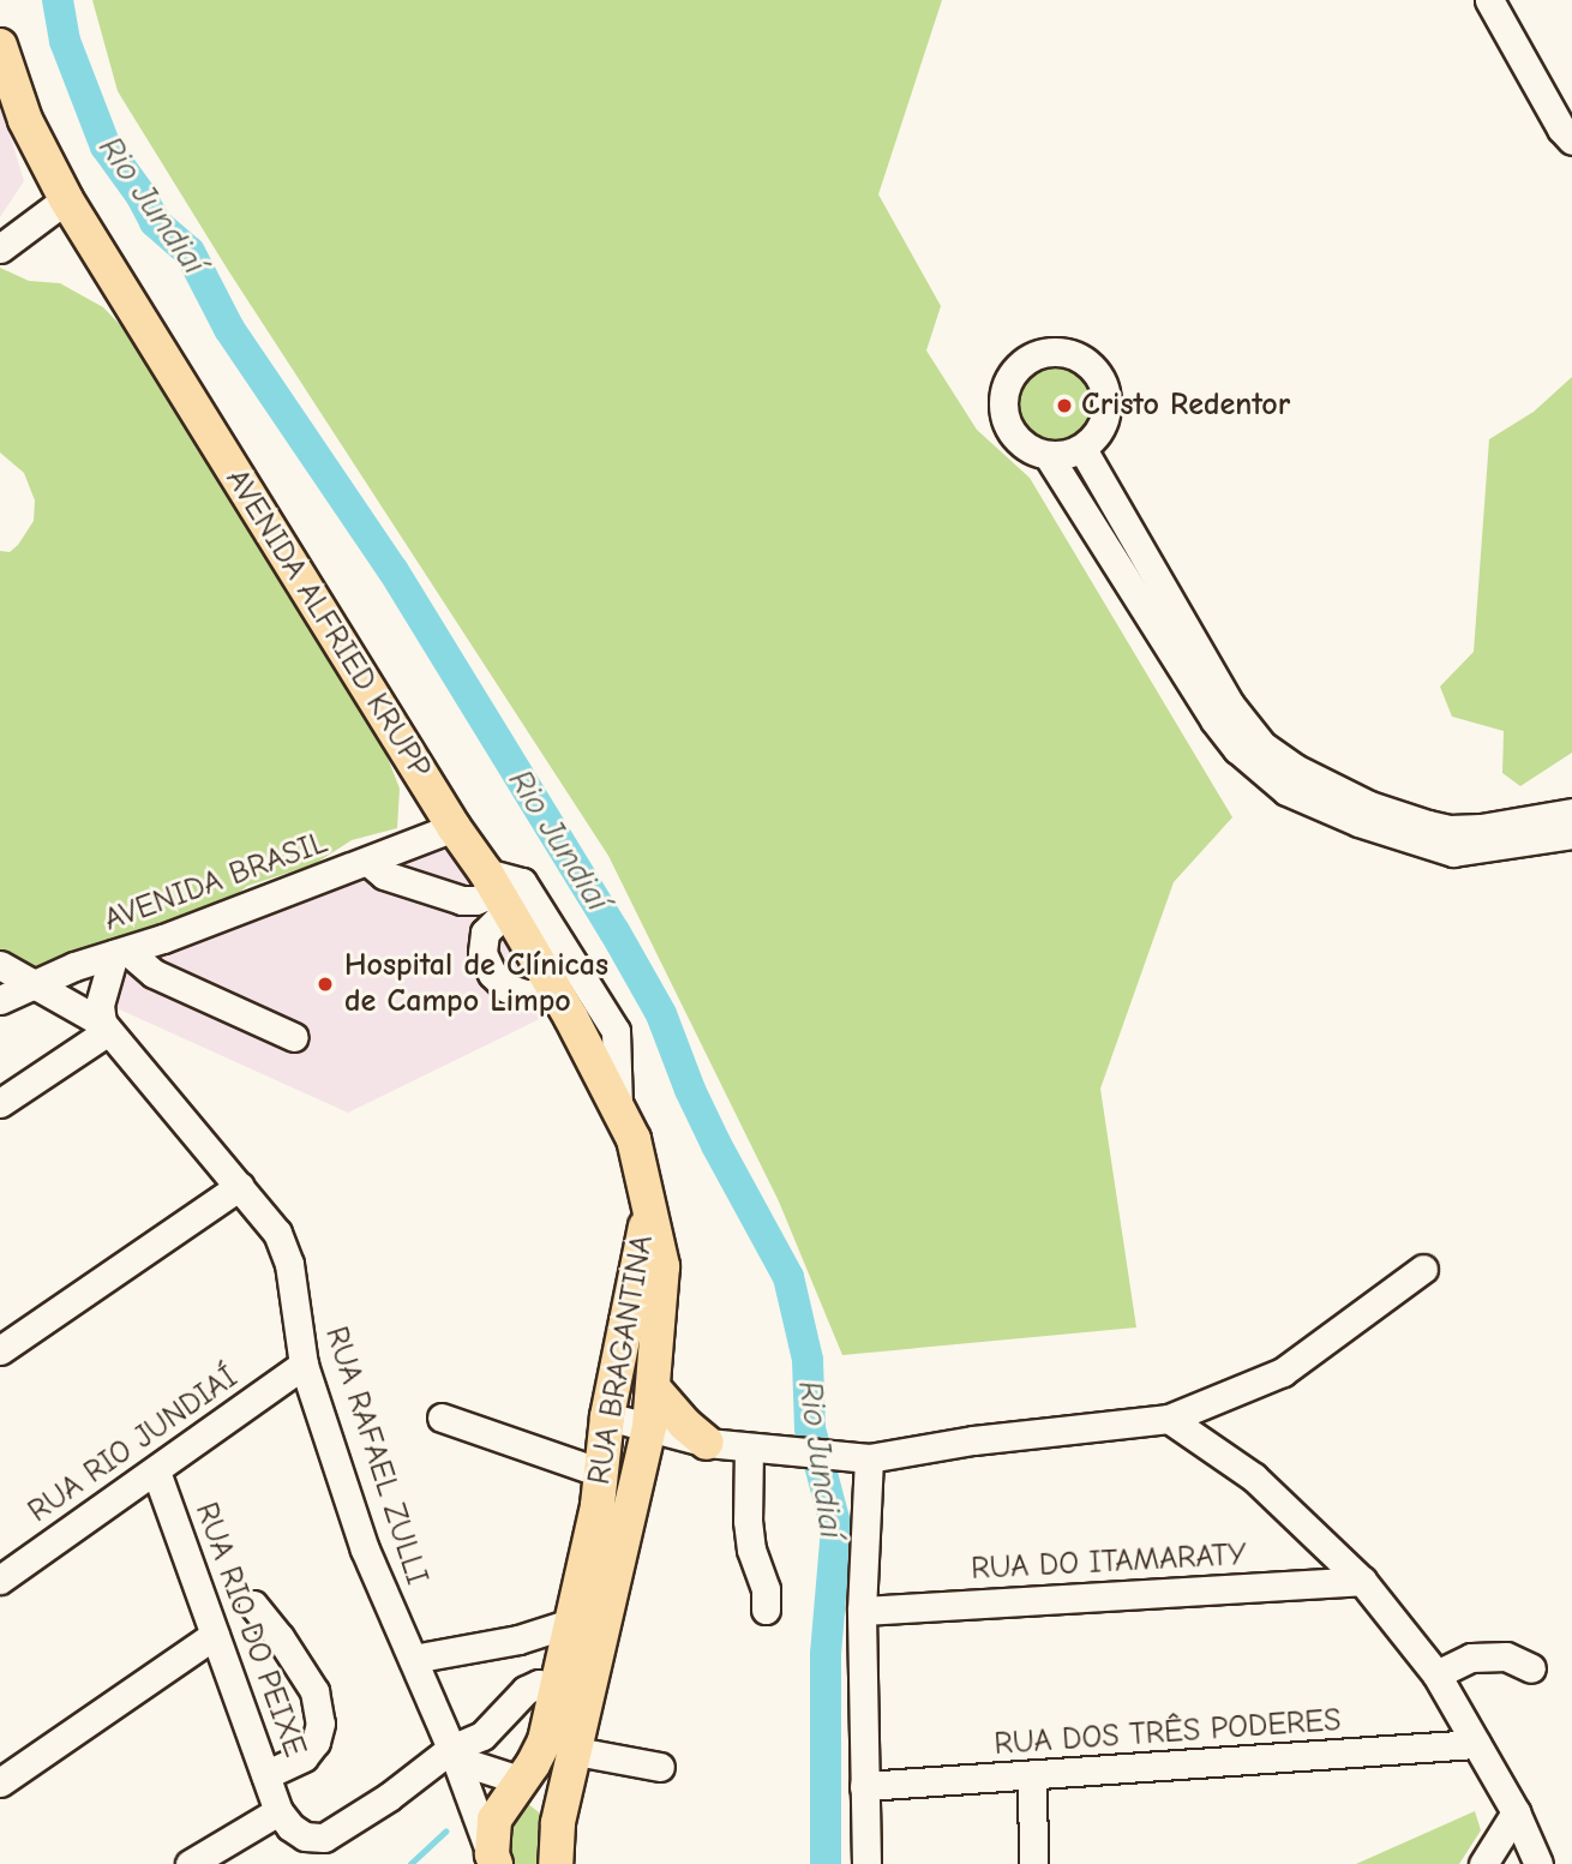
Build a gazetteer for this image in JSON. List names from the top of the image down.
{
  "streets": {
    "main road": ["AVENIDA ALFRIED KRUPP", "RUA BRAGANTINA"],
    "street": [
      "AVENIDA BRASIL",
      "RUA RIO JUNDIAÍ",
      "RUA RAFAEL ZULLI",
      "RUA DO ITAMARATY",
      "RUA RIO DO PEIXE",
      "RUA DOS TRÊS PODERES"
    ]
  },
  "crossings": [
    ["AVENIDA ALFRIED KRUPP", "AVENIDA BRASIL"],
    ["AVENIDA ALFRIED KRUPP", "RUA BRAGANTINA"],
    ["RUA BRAGANTINA", "RUA RAFAEL ZULLI"],
    ["RUA RIO JUNDIAÍ", "RUA RAFAEL ZULLI"],
    ["RUA RIO JUNDIAÍ", "RUA RIO DO PEIXE"]
  ],
  "water": ["Rio Jundiaí"],
  "places": ["Cristo Redentor", "Hospital de Clínicas de Campo Limpo"]
}
